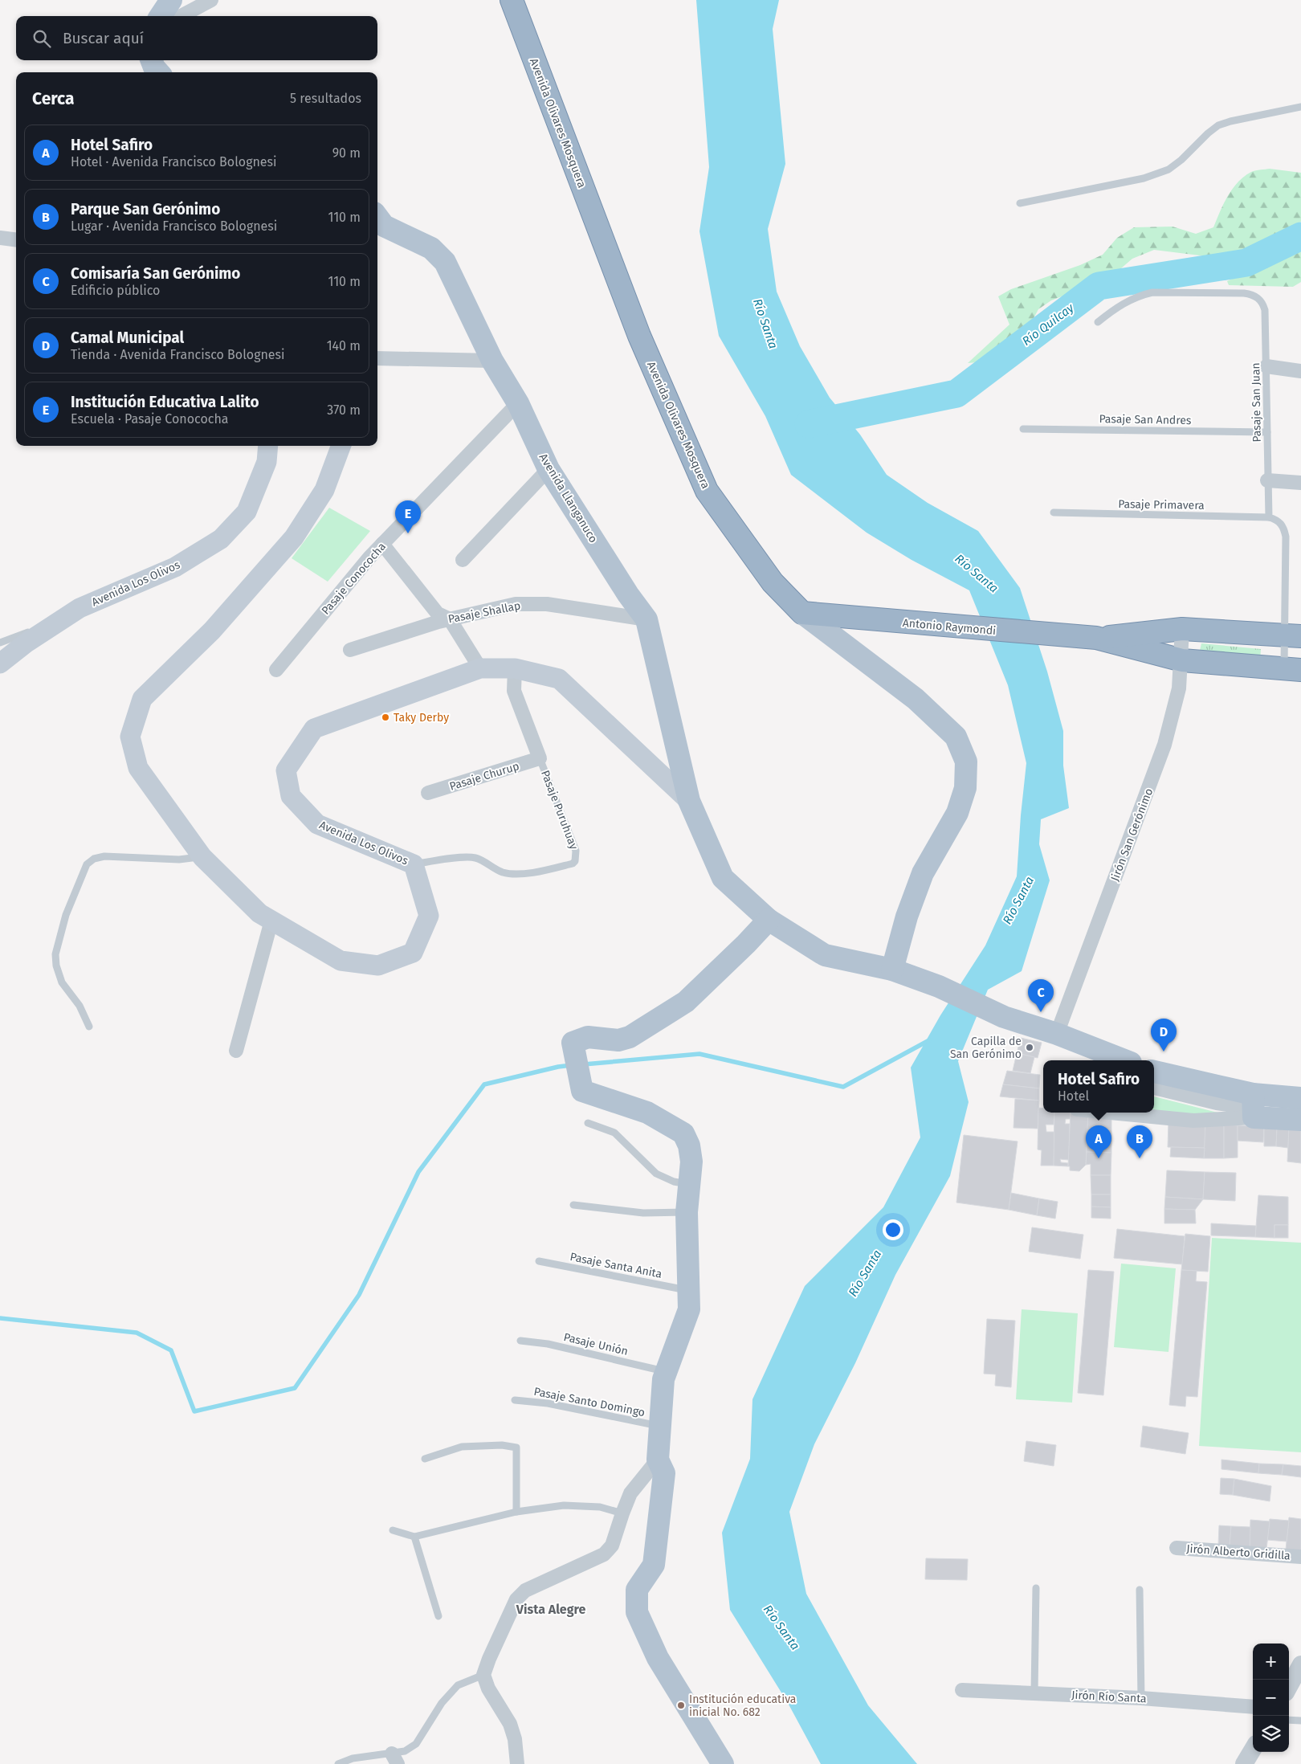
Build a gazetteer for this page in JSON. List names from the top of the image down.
{
  "streets": {
    "highway": ["Avenida Olivares Mosquera", "Antonio Raymondi"],
    "main road": ["Avenida Llanganuco", "Avenida Los Olivos"],
    "street": [
      "Pasaje Conococha",
      "Pasaje Shallap",
      "Pasaje Churup",
      "Pasaje Puruhuay",
      "Jirón San Gerónimo",
      "Jirón Alberto Gridilla",
      "Jirón Río Santa"
    ],
    "lane": [
      "Pasaje San Juan",
      "Pasaje San Andres",
      "Pasaje Primavera",
      "Pasaje Santa Anita",
      "Pasaje Unión",
      "Pasaje Santo Domingo"
    ]
  },
  "crossings": [
    ["Avenida Olivares Mosquera", "Avenida Los Olivos"],
    ["Avenida Olivares Mosquera", "Antonio Raymondi"],
    ["Pasaje San Juan", "Pasaje San Andres"],
    ["Pasaje San Juan", "Pasaje Primavera"],
    ["Avenida Llanganuco", "Pasaje Conococha"],
    ["Avenida Llanganuco", "Avenida Los Olivos"],
    ["Avenida Llanganuco", "Pasaje Shallap"],
    ["Avenida Los Olivos", "Pasaje Puruhuay"],
    ["Avenida Los Olivos", "Jirón San Gerónimo"],
    ["Pasaje Churup", "Pasaje Puruhuay"]
  ],
  "districts": ["Vista Alegre"],
  "water": ["Río Santa", "Río Quilcay"],
  "places": ["Taky Derby", "Capilla de San Gerónimo", "Institución educativa inicial No. 682"],
  "page": {
    "search": "Buscar aquí",
    "heading": ["Cerca", "5 resultados"],
    "list": [
      {
        "mark": "A",
        "name": "Hotel Safiro",
        "note": "Hotel · Avenida Francisco Bolognesi",
        "value": "90 m"
      },
      {
        "mark": "B",
        "name": "Parque San Gerónimo",
        "note": "Lugar · Avenida Francisco Bolognesi",
        "value": "110 m"
      },
      {
        "mark": "C",
        "name": "Comisaría San Gerónimo",
        "note": "Edificio público",
        "value": "110 m"
      },
      {
        "mark": "D",
        "name": "Camal Municipal",
        "note": "Tienda · Avenida Francisco Bolognesi",
        "value": "140 m"
      },
      {
        "mark": "E",
        "name": "Institución Educativa Lalito",
        "note": "Escuela · Pasaje Conococha",
        "value": "370 m"
      }
    ],
    "pins": [
      "E",
      "C",
      "D",
      "A",
      "B"
    ],
    "popup": ["Hotel Safiro", "Hotel"],
    "map_buttons": ["+", "−"]
  }
}
